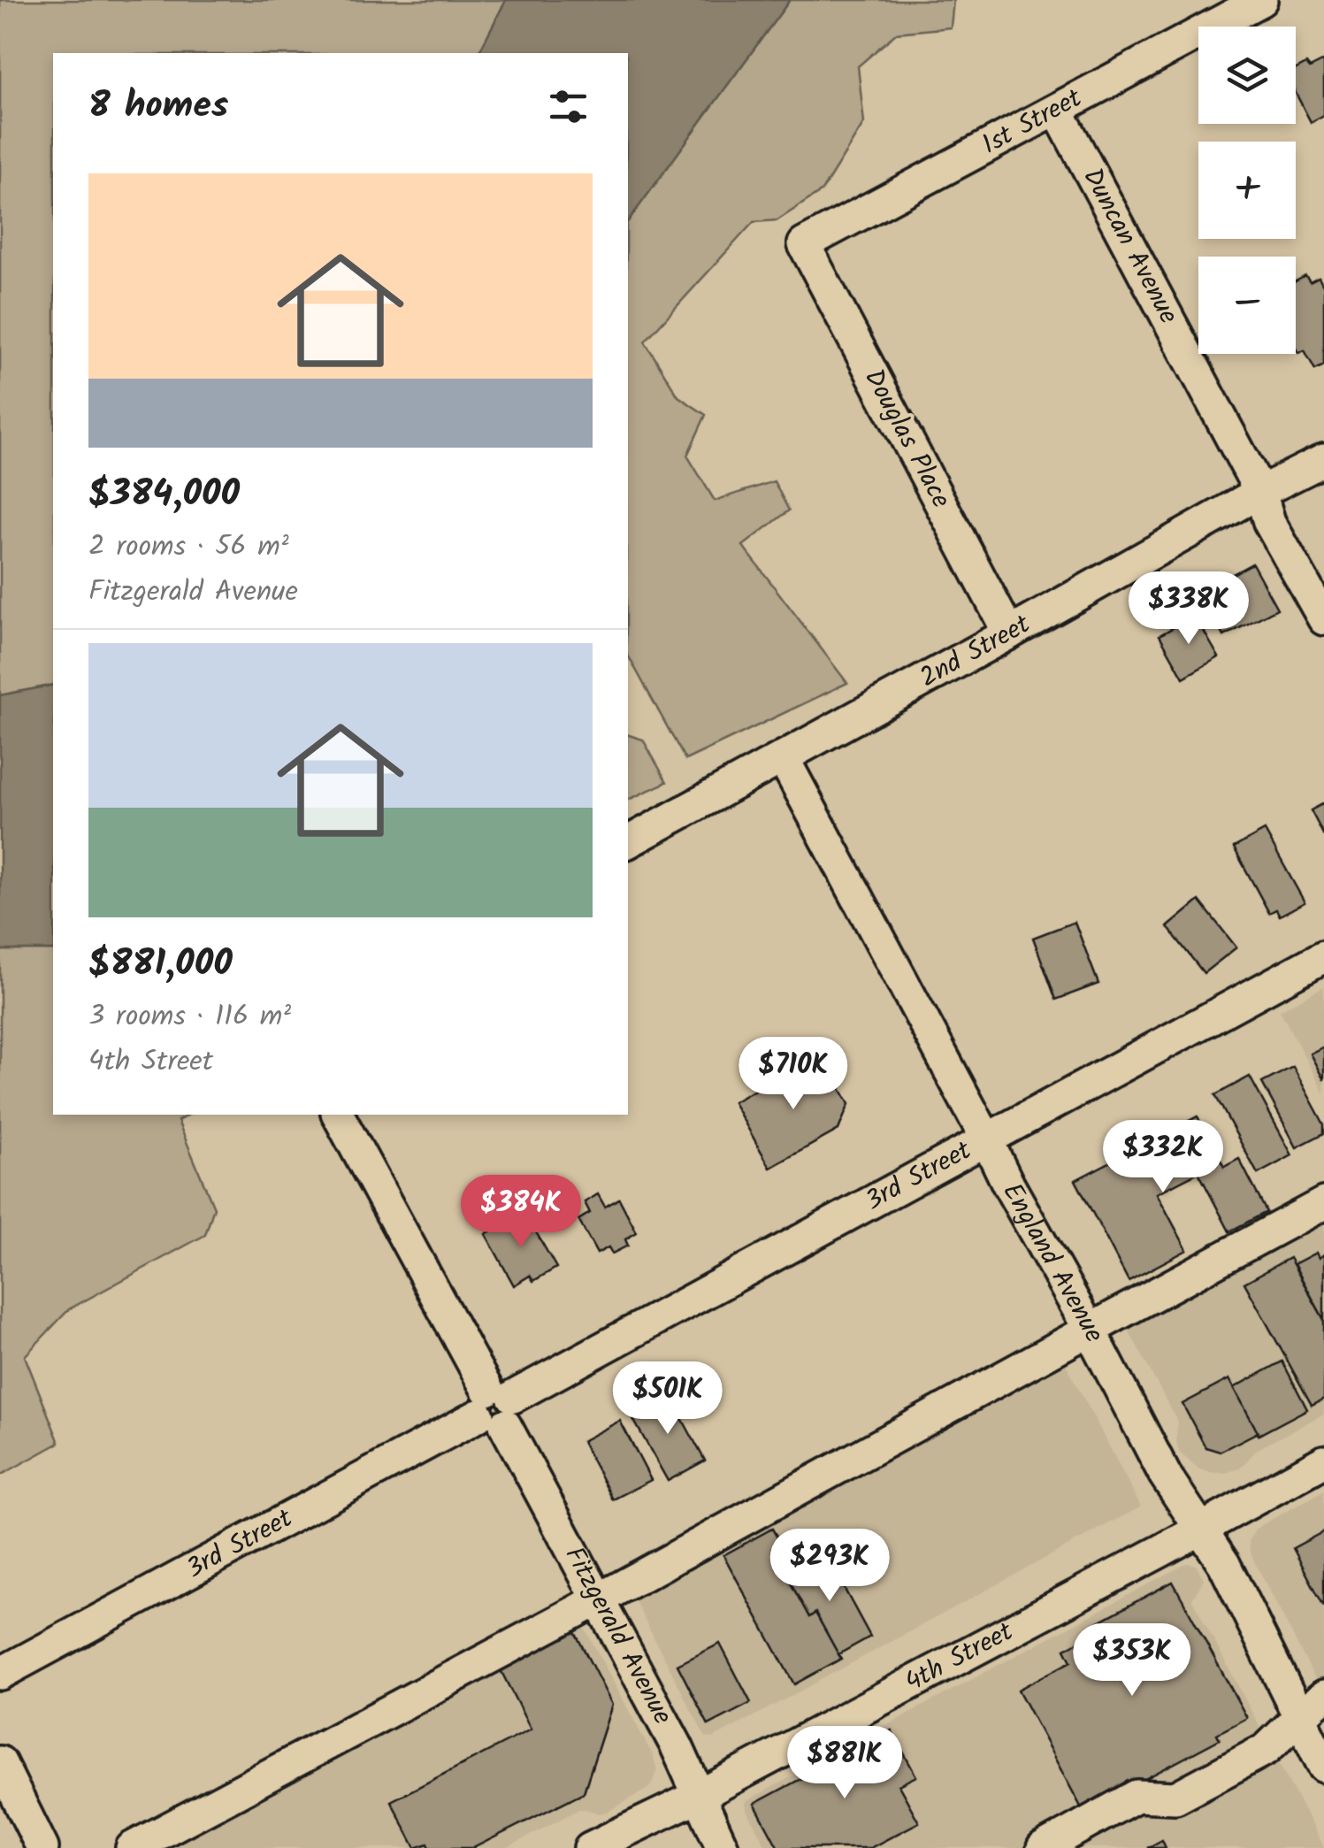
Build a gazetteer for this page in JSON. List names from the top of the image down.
{
  "streets": {
    "street": [
      "1st Street",
      "Duncan Avenue",
      "Douglas Place",
      "2nd Street",
      "3rd Street",
      "England Avenue",
      "Fitzgerald Avenue",
      "4th Street"
    ]
  },
  "crossings": [
    ["1st Street", "Duncan Avenue"],
    ["1st Street", "Douglas Place"],
    ["Duncan Avenue", "2nd Street"],
    ["Douglas Place", "2nd Street"],
    ["2nd Street", "England Avenue"],
    ["3rd Street", "England Avenue"],
    ["3rd Street", "Fitzgerald Avenue"],
    ["England Avenue", "4th Street"],
    ["Fitzgerald Avenue", "4th Street"]
  ],
  "page": {
    "map_buttons": ["+", "−"],
    "heading": "8 homes",
    "list": [
      {
        "name": "$384,000",
        "note": "2 rooms · 56 m² · Fitzgerald Avenue"
      },
      {
        "name": "$881,000",
        "note": "3 rooms · 116 m² · 4th Street"
      }
    ],
    "price": [
      "$338K",
      "$710K",
      "$332K",
      "$384K",
      "$501K",
      "$293K",
      "$353K",
      "$881K"
    ]
  }
}
